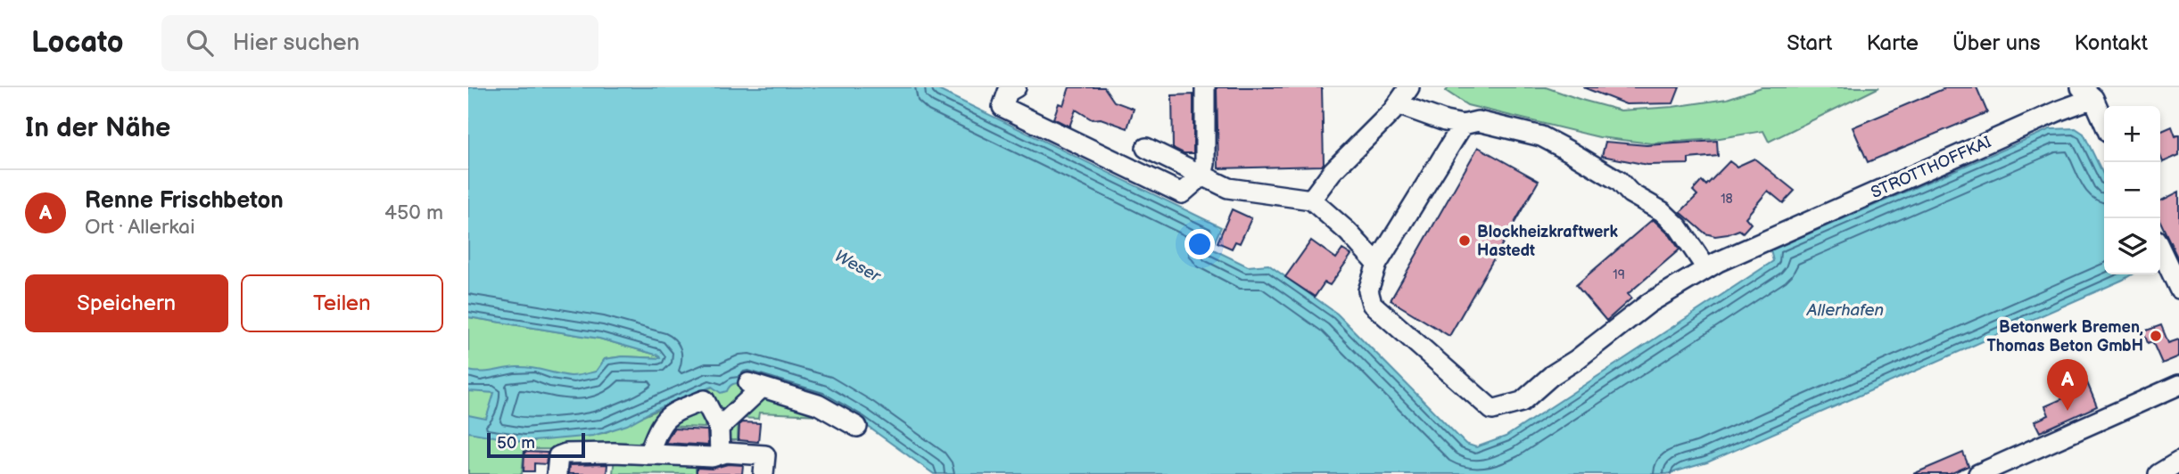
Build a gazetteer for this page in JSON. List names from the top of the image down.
{
  "streets": {
    "street": ["STROTTHOFFKAI"]
  },
  "water": ["Weser", "Allerhafen"],
  "places": ["Blockheizkraftwerk Hastedt", "Betonwerk Bremen, Thomas Beton GmbH"],
  "house_numbers": ["18", "19"],
  "scale_bar": "50 m",
  "page": {
    "header": "Locato",
    "search": "Hier suchen",
    "nav": [
      "Start",
      "Karte",
      "Über uns",
      "Kontakt"
    ],
    "heading": "In der Nähe",
    "map_buttons": ["+", "−"],
    "list": [
      {
        "mark": "A",
        "name": "Renne Frischbeton",
        "note": "Ort · Allerkai",
        "value": "450 m"
      }
    ],
    "buttons": ["Speichern", "Teilen"],
    "pins": "A",
    "scale": "50 m"
  }
}
